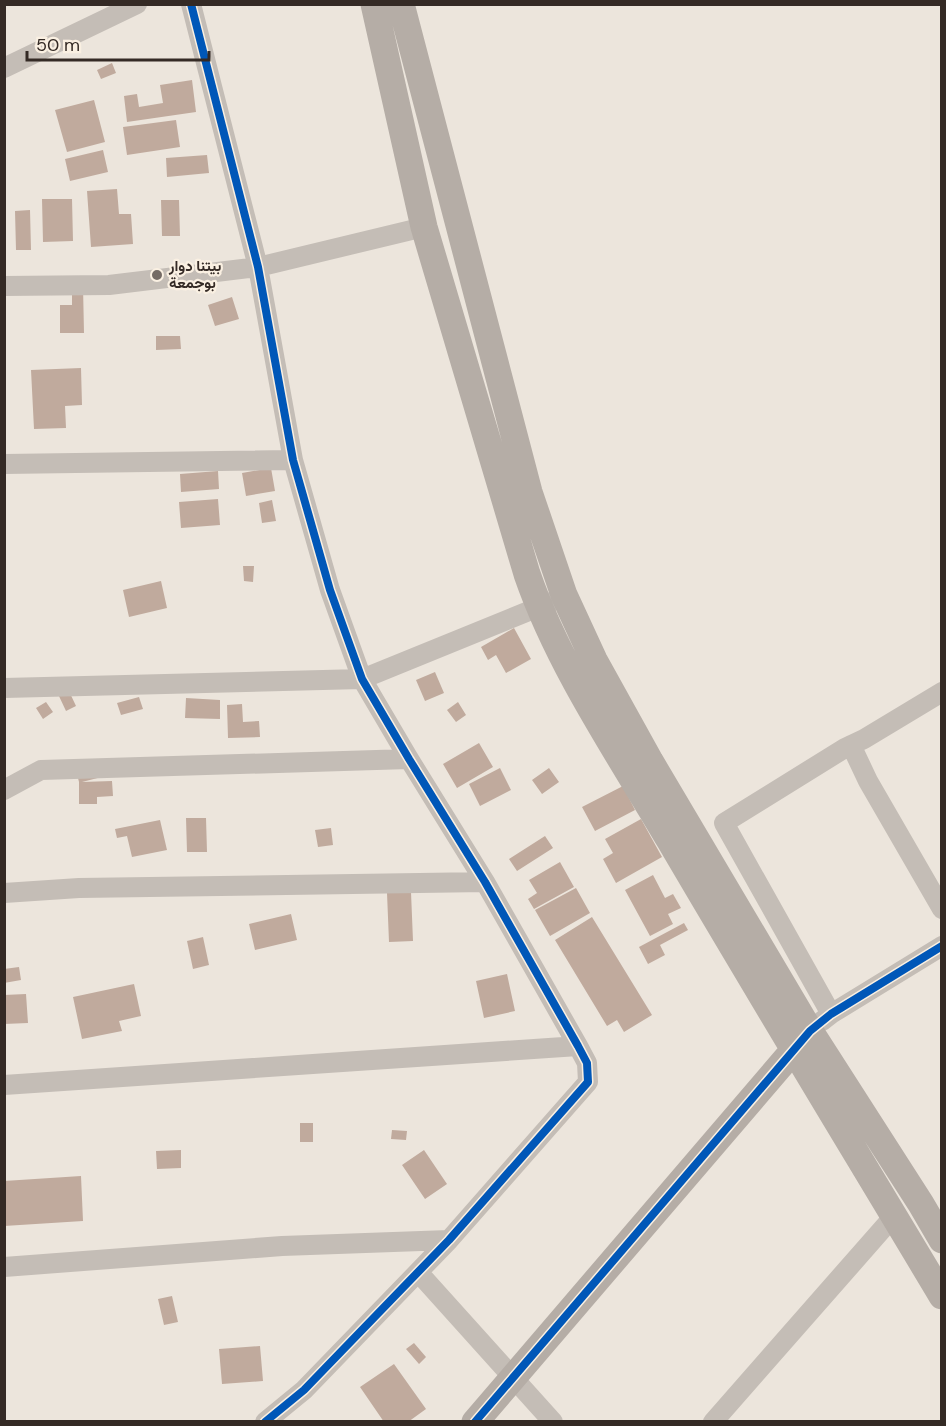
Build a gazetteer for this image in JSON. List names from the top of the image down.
{
  "places": ["بيتنا دوار بوجمعة"],
  "scale_bar": "50 m"
}
